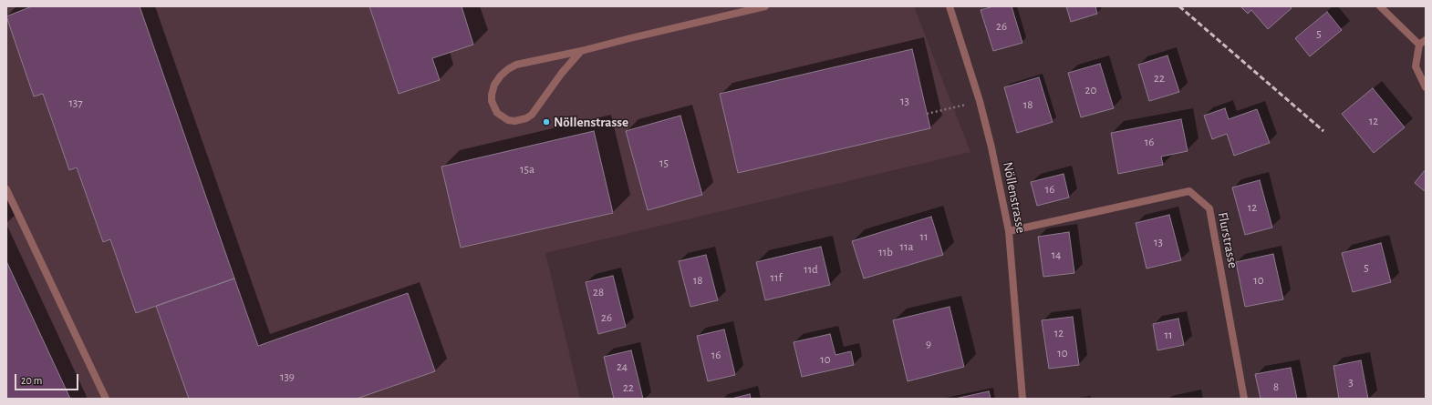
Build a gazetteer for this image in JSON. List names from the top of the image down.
{
  "streets": {
    "street": ["Nöllenstrasse", "Flurstrasse"]
  },
  "crossings": [
    ["Nöllenstrasse", "Flurstrasse"]
  ],
  "places": ["Nöllenstrasse"],
  "house_numbers": [
    "26",
    "5",
    "22",
    "20",
    "13",
    "137",
    "18",
    "12",
    "16",
    "15",
    "15a",
    "16",
    "12",
    "11",
    "13",
    "11a",
    "11b",
    "14",
    "5",
    "11d",
    "11f",
    "18",
    "10",
    "28",
    "26",
    "12",
    "11",
    "9",
    "10",
    "16",
    "10",
    "24",
    "139",
    "3",
    "8",
    "22"
  ],
  "scale_bar": "20 m"
}
